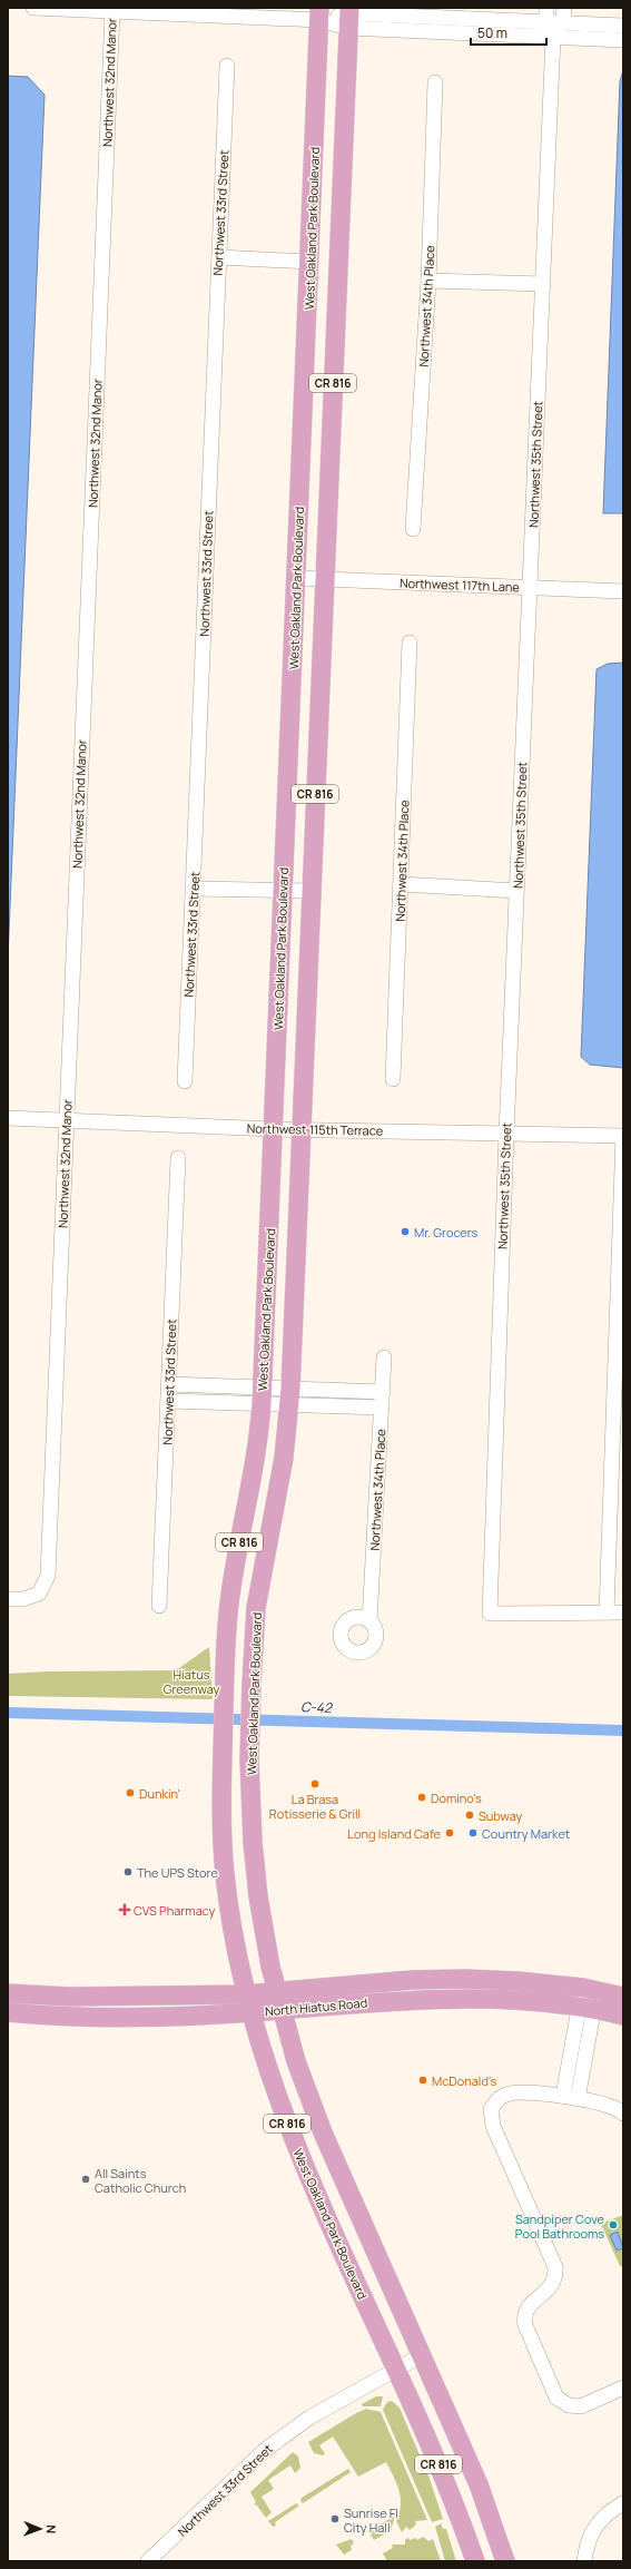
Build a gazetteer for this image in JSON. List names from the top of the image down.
{
  "streets": {
    "main road": ["West Oakland Park Boulevard", "CR 816", "North Hiatus Road"],
    "street": [
      "Northwest 32nd Manor",
      "Northwest 33rd Street",
      "Northwest 34th Place",
      "Northwest 35th Street",
      "Northwest 117th Lane",
      "Northwest 115th Terrace"
    ]
  },
  "crossings": [
    ["Northwest 32nd Manor", "Northwest 115th Terrace"],
    ["Northwest 33rd Street", "West Oakland Park Boulevard"],
    ["West Oakland Park Boulevard", "Northwest 117th Lane"],
    ["West Oakland Park Boulevard", "Northwest 115th Terrace"],
    ["West Oakland Park Boulevard", "North Hiatus Road"],
    ["Northwest 35th Street", "Northwest 117th Lane"],
    ["Northwest 35th Street", "Northwest 115th Terrace"]
  ],
  "water": ["C-42"],
  "parks": ["Hiatus Greenway"],
  "places": {
    "other": [
      "Mr. Grocers",
      "La Brasa Rotisserie & Grill",
      "Dunkin'",
      "Domino's",
      "Subway",
      "Long Island Cafe",
      "Country Market",
      "The UPS Store",
      "McDonald's",
      "All Saints Catholic Church",
      "Sandpiper Cove Pool Bathrooms",
      "Sunrise Fl City Hall"
    ],
    "health": ["CVS Pharmacy"]
  },
  "scale_bar": "50 m",
  "north": "right"
}
